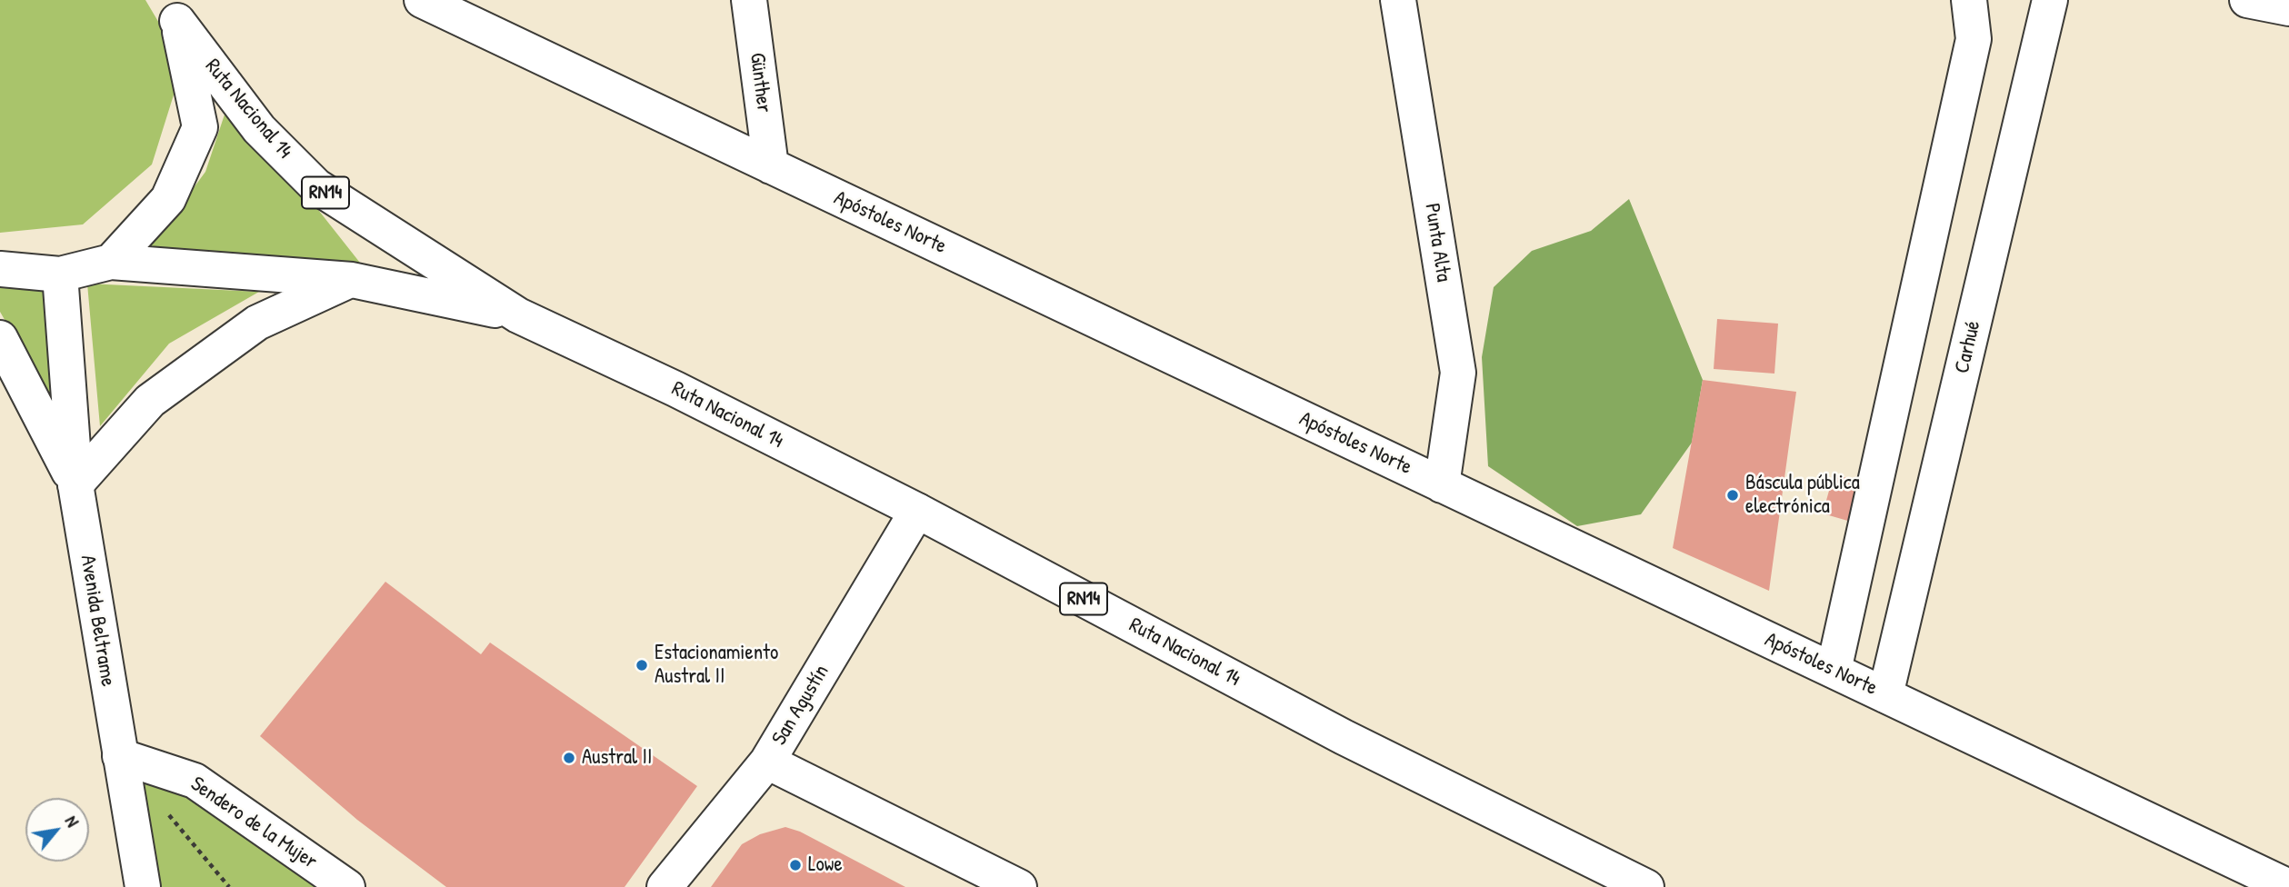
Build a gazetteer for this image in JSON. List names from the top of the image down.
{
  "streets": {
    "main road": [
      "Günther",
      "Ruta Nacional 14",
      "RN14",
      "Apóstoles Norte",
      "Punta Alta",
      "Carhué",
      "Avenida Beltrame",
      "San Agustín",
      "Sendero de la Mujer"
    ]
  },
  "crossings": [
    ["Günther", "Apóstoles Norte"],
    ["Ruta Nacional 14", "Avenida Beltrame"],
    ["Ruta Nacional 14", "San Agustín"],
    ["Apóstoles Norte", "Punta Alta"],
    ["Apóstoles Norte", "Carhué"],
    ["Avenida Beltrame", "Sendero de la Mujer"]
  ],
  "places": [
    "Báscula pública electrónica",
    "Estacionamiento Austral II",
    "Austral II",
    "Lowe"
  ],
  "north": "top right"
}
